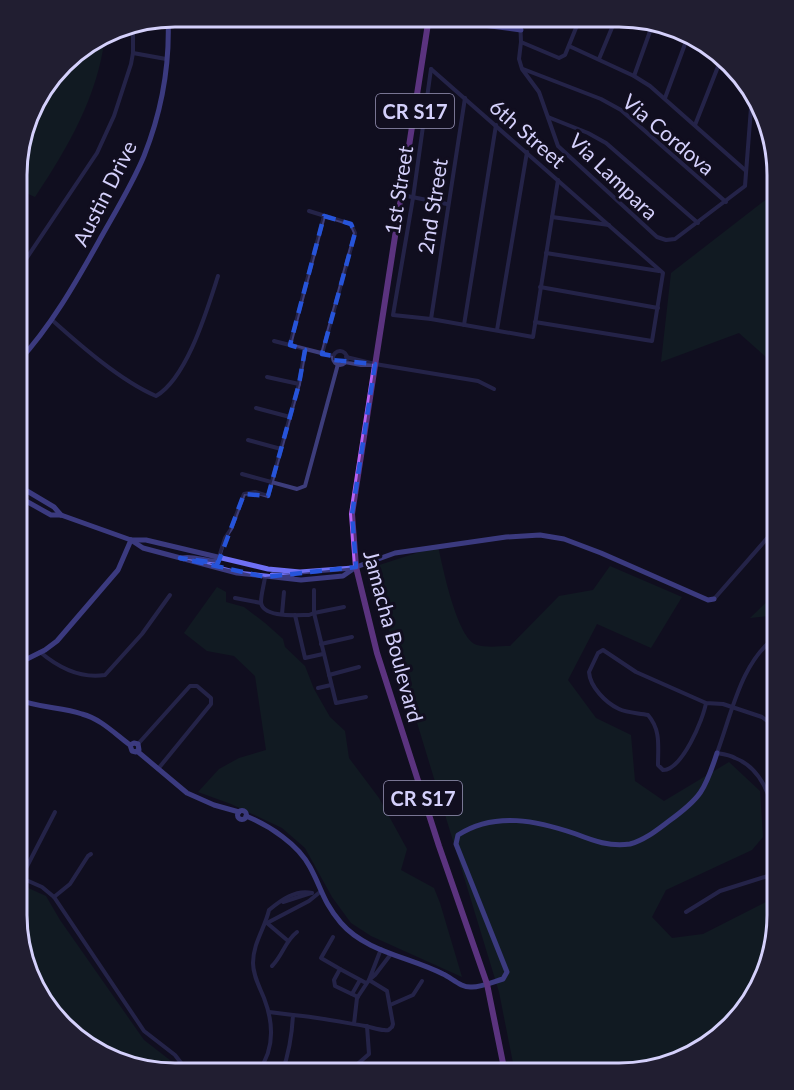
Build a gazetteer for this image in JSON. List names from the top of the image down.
{
  "streets": {
    "main road": ["CR S17", "Jamacha Boulevard"],
    "street": [
      "6th Street",
      "Via Cordova",
      "Via Lampara",
      "1st Street",
      "Austin Drive",
      "2nd Street"
    ]
  },
  "crossings": [
    ["6th Street", "1st Street"],
    ["6th Street", "2nd Street"],
    ["Via Cordova", "Via Lampara"],
    ["1st Street", "2nd Street"]
  ]
}
